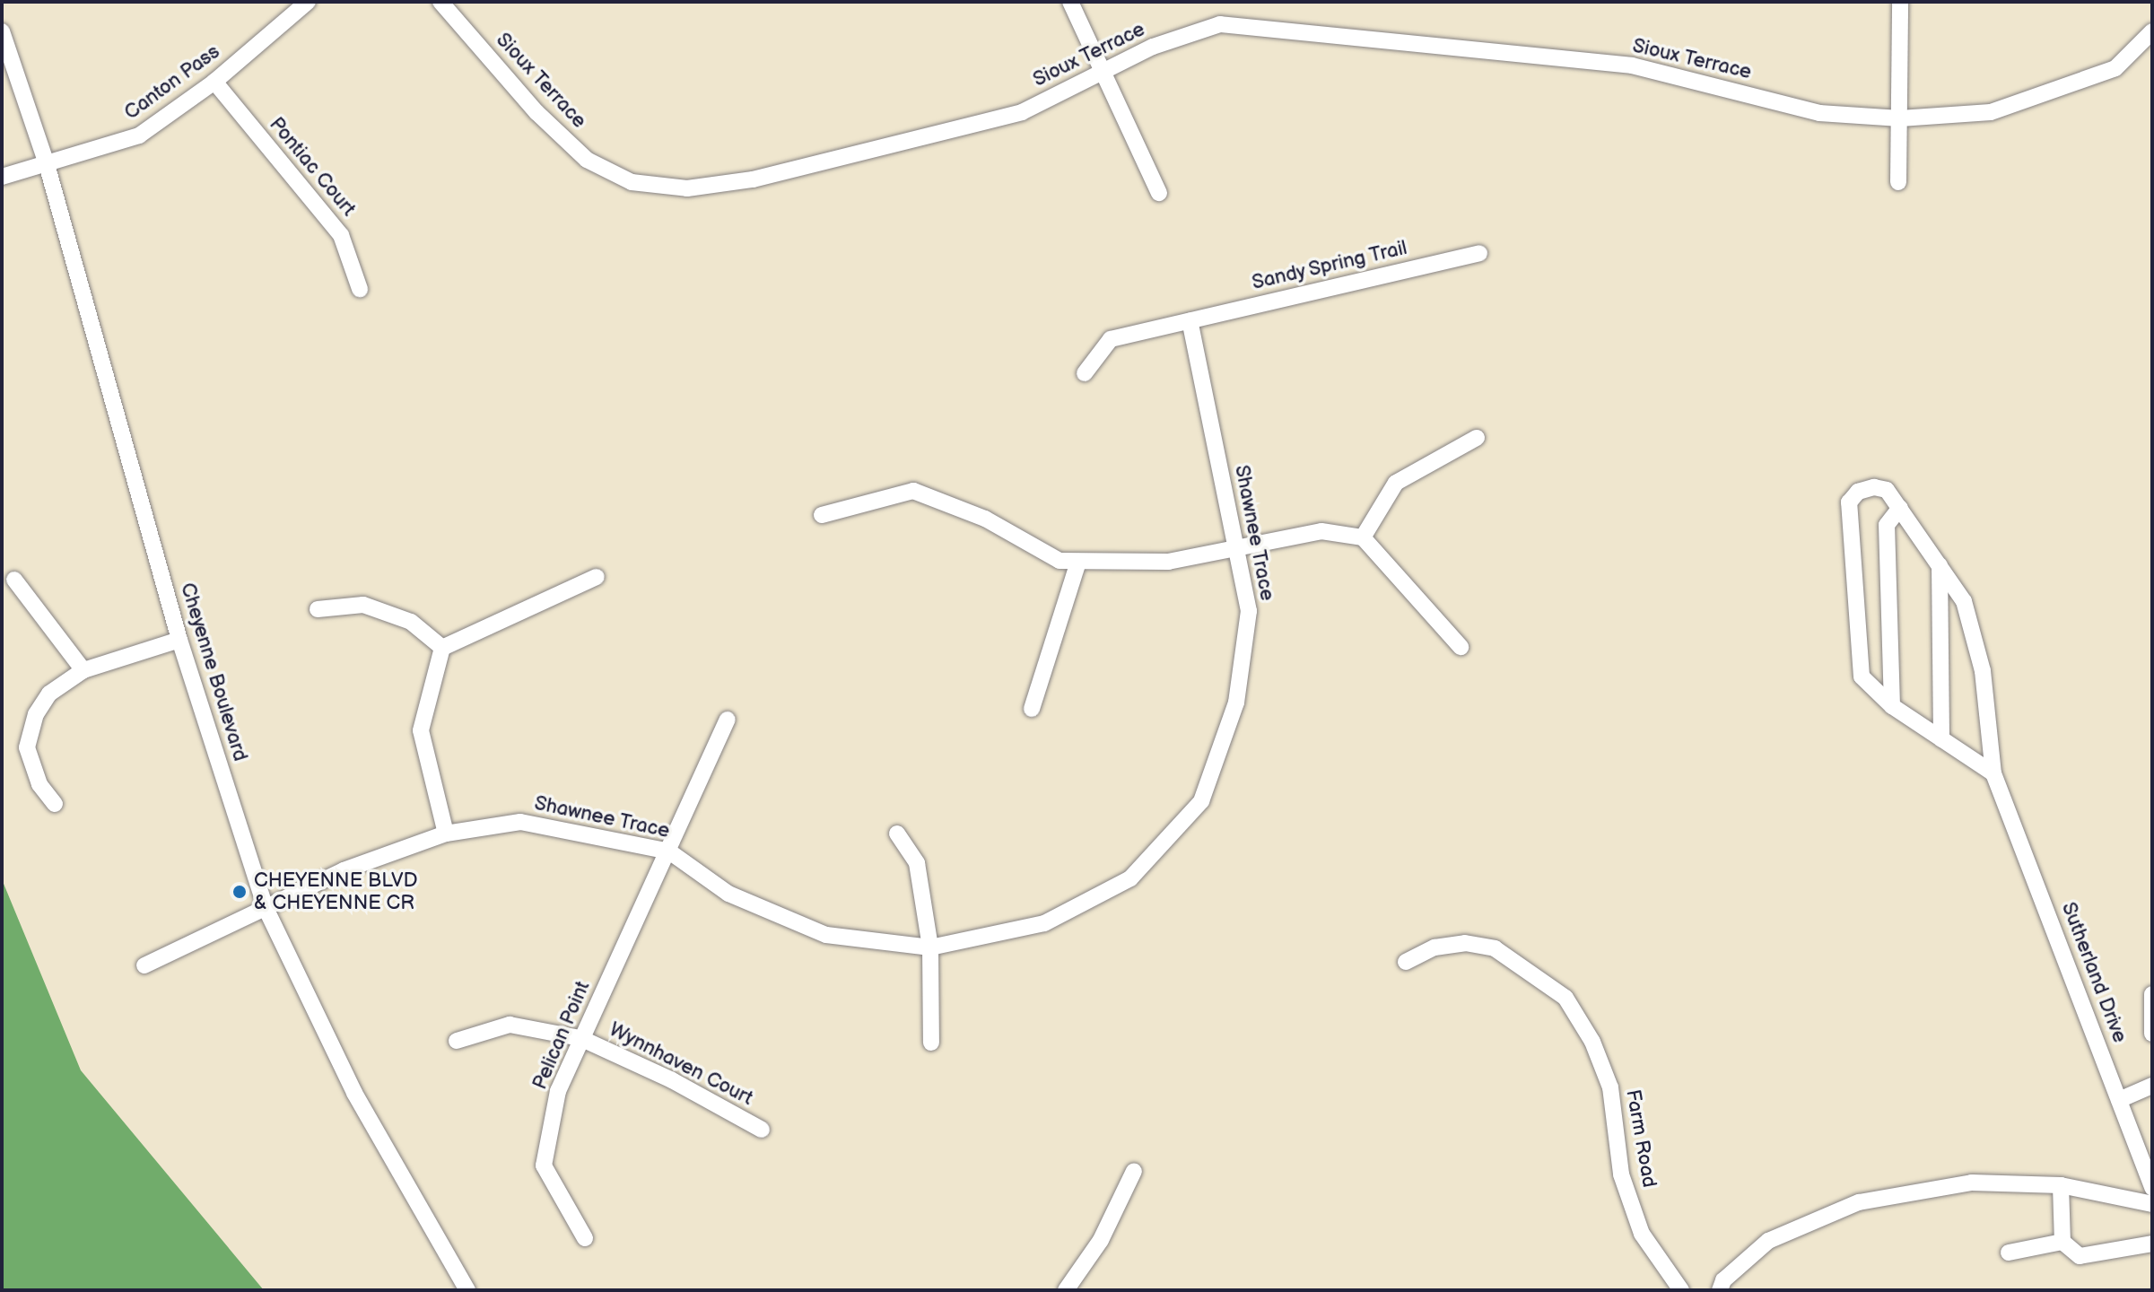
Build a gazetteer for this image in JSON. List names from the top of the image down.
{
  "streets": {
    "street": [
      "Sioux Terrace",
      "Canton Pass",
      "Pontiac Court",
      "Sandy Spring Trail",
      "Shawnee Trace",
      "Cheyenne Boulevard",
      "Sutherland Drive",
      "Pelican Point",
      "Wynnhaven Court",
      "Farm Road"
    ]
  },
  "crossings": [
    ["Canton Pass", "Pontiac Court"],
    ["Canton Pass", "Cheyenne Boulevard"],
    ["Sandy Spring Trail", "Shawnee Trace"],
    ["Shawnee Trace", "Cheyenne Boulevard"],
    ["Shawnee Trace", "Pelican Point"],
    ["Pelican Point", "Wynnhaven Court"]
  ],
  "places": ["CHEYENNE BLVD & CHEYENNE CR"]
}
